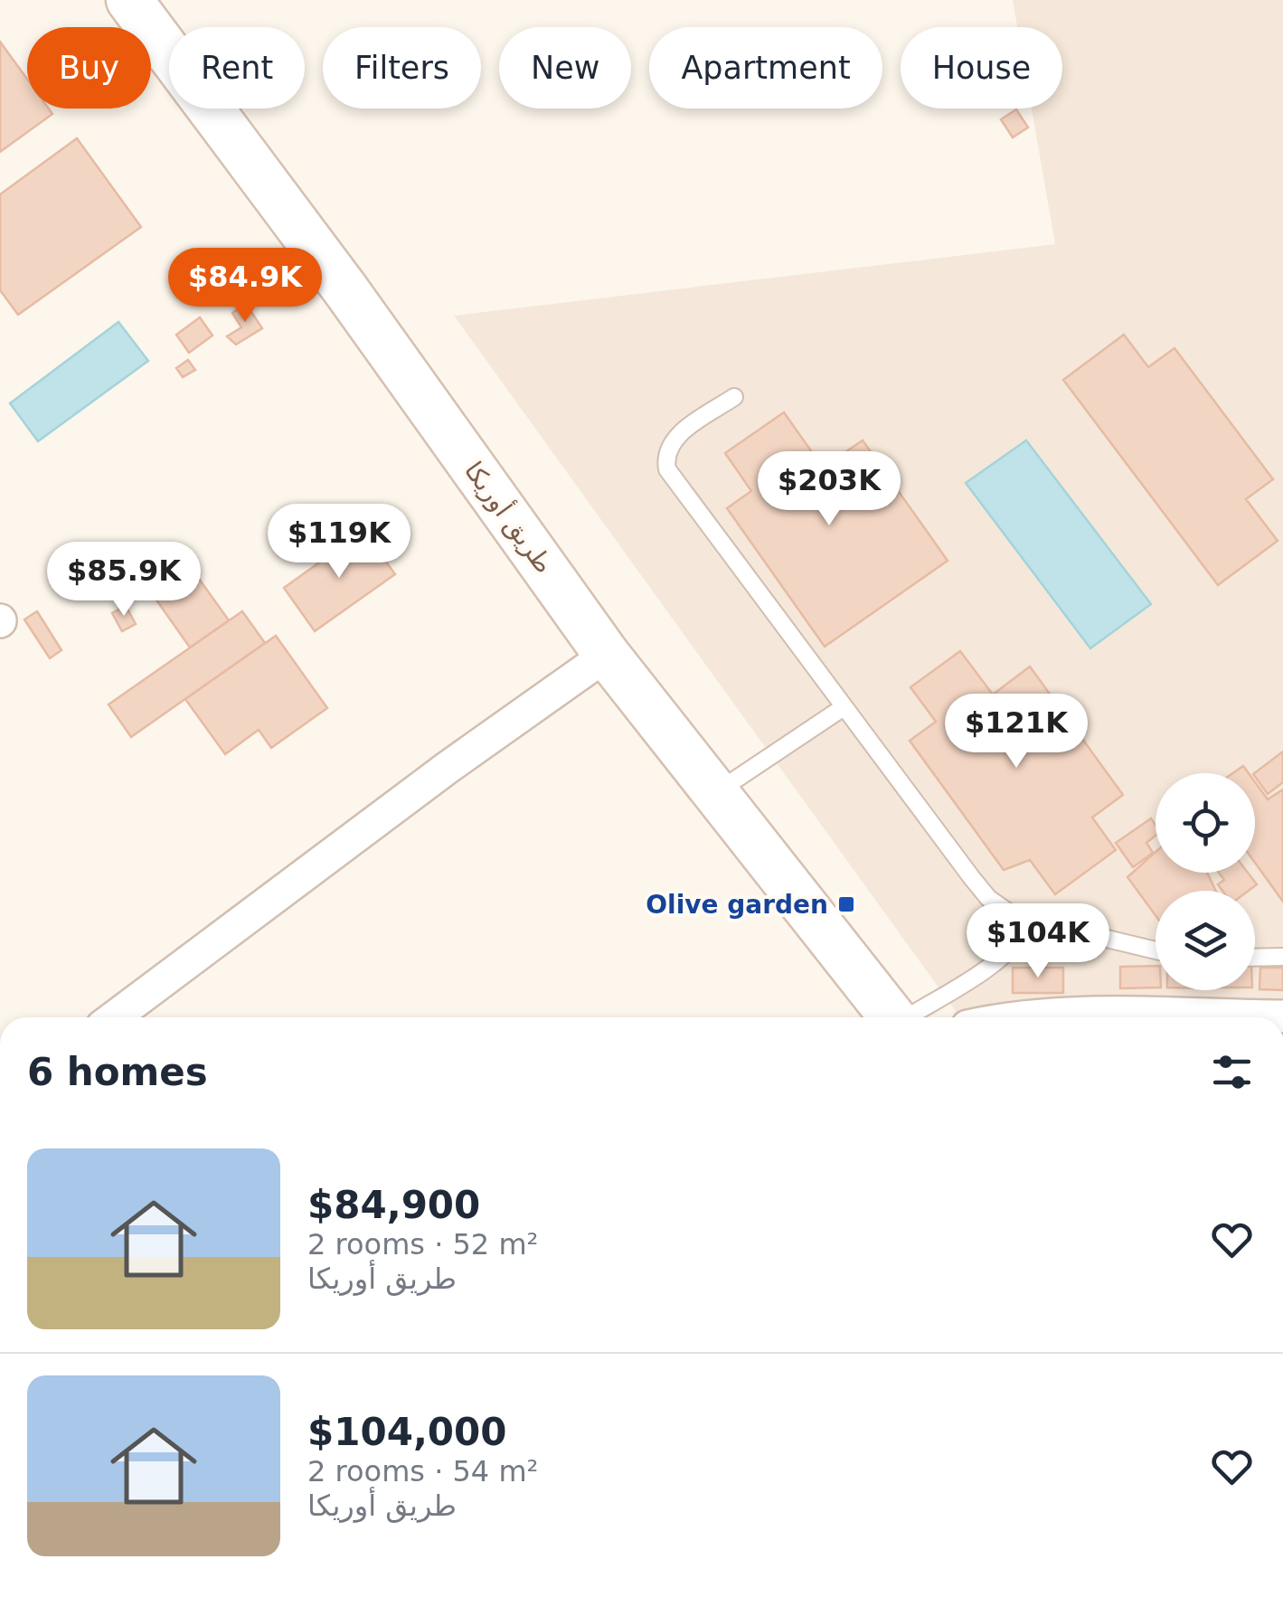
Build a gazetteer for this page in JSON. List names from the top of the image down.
{
  "streets": {
    "street": ["طريق أوريكا"]
  },
  "places": {
    "transit": ["Olive garden"]
  },
  "page": {
    "chip": [
      "Buy",
      "Rent",
      "Filters",
      "New",
      "Apartment",
      "House"
    ],
    "price": [
      "$84.9K",
      "$203K",
      "$119K",
      "$85.9K",
      "$121K",
      "$104K"
    ],
    "heading": "6 homes",
    "list": [
      {
        "name": "$84,900",
        "note": "2 rooms · 52 m² · طريق أوريكا"
      },
      {
        "name": "$104,000",
        "note": "2 rooms · 54 m² · طريق أوريكا"
      }
    ]
  }
}
